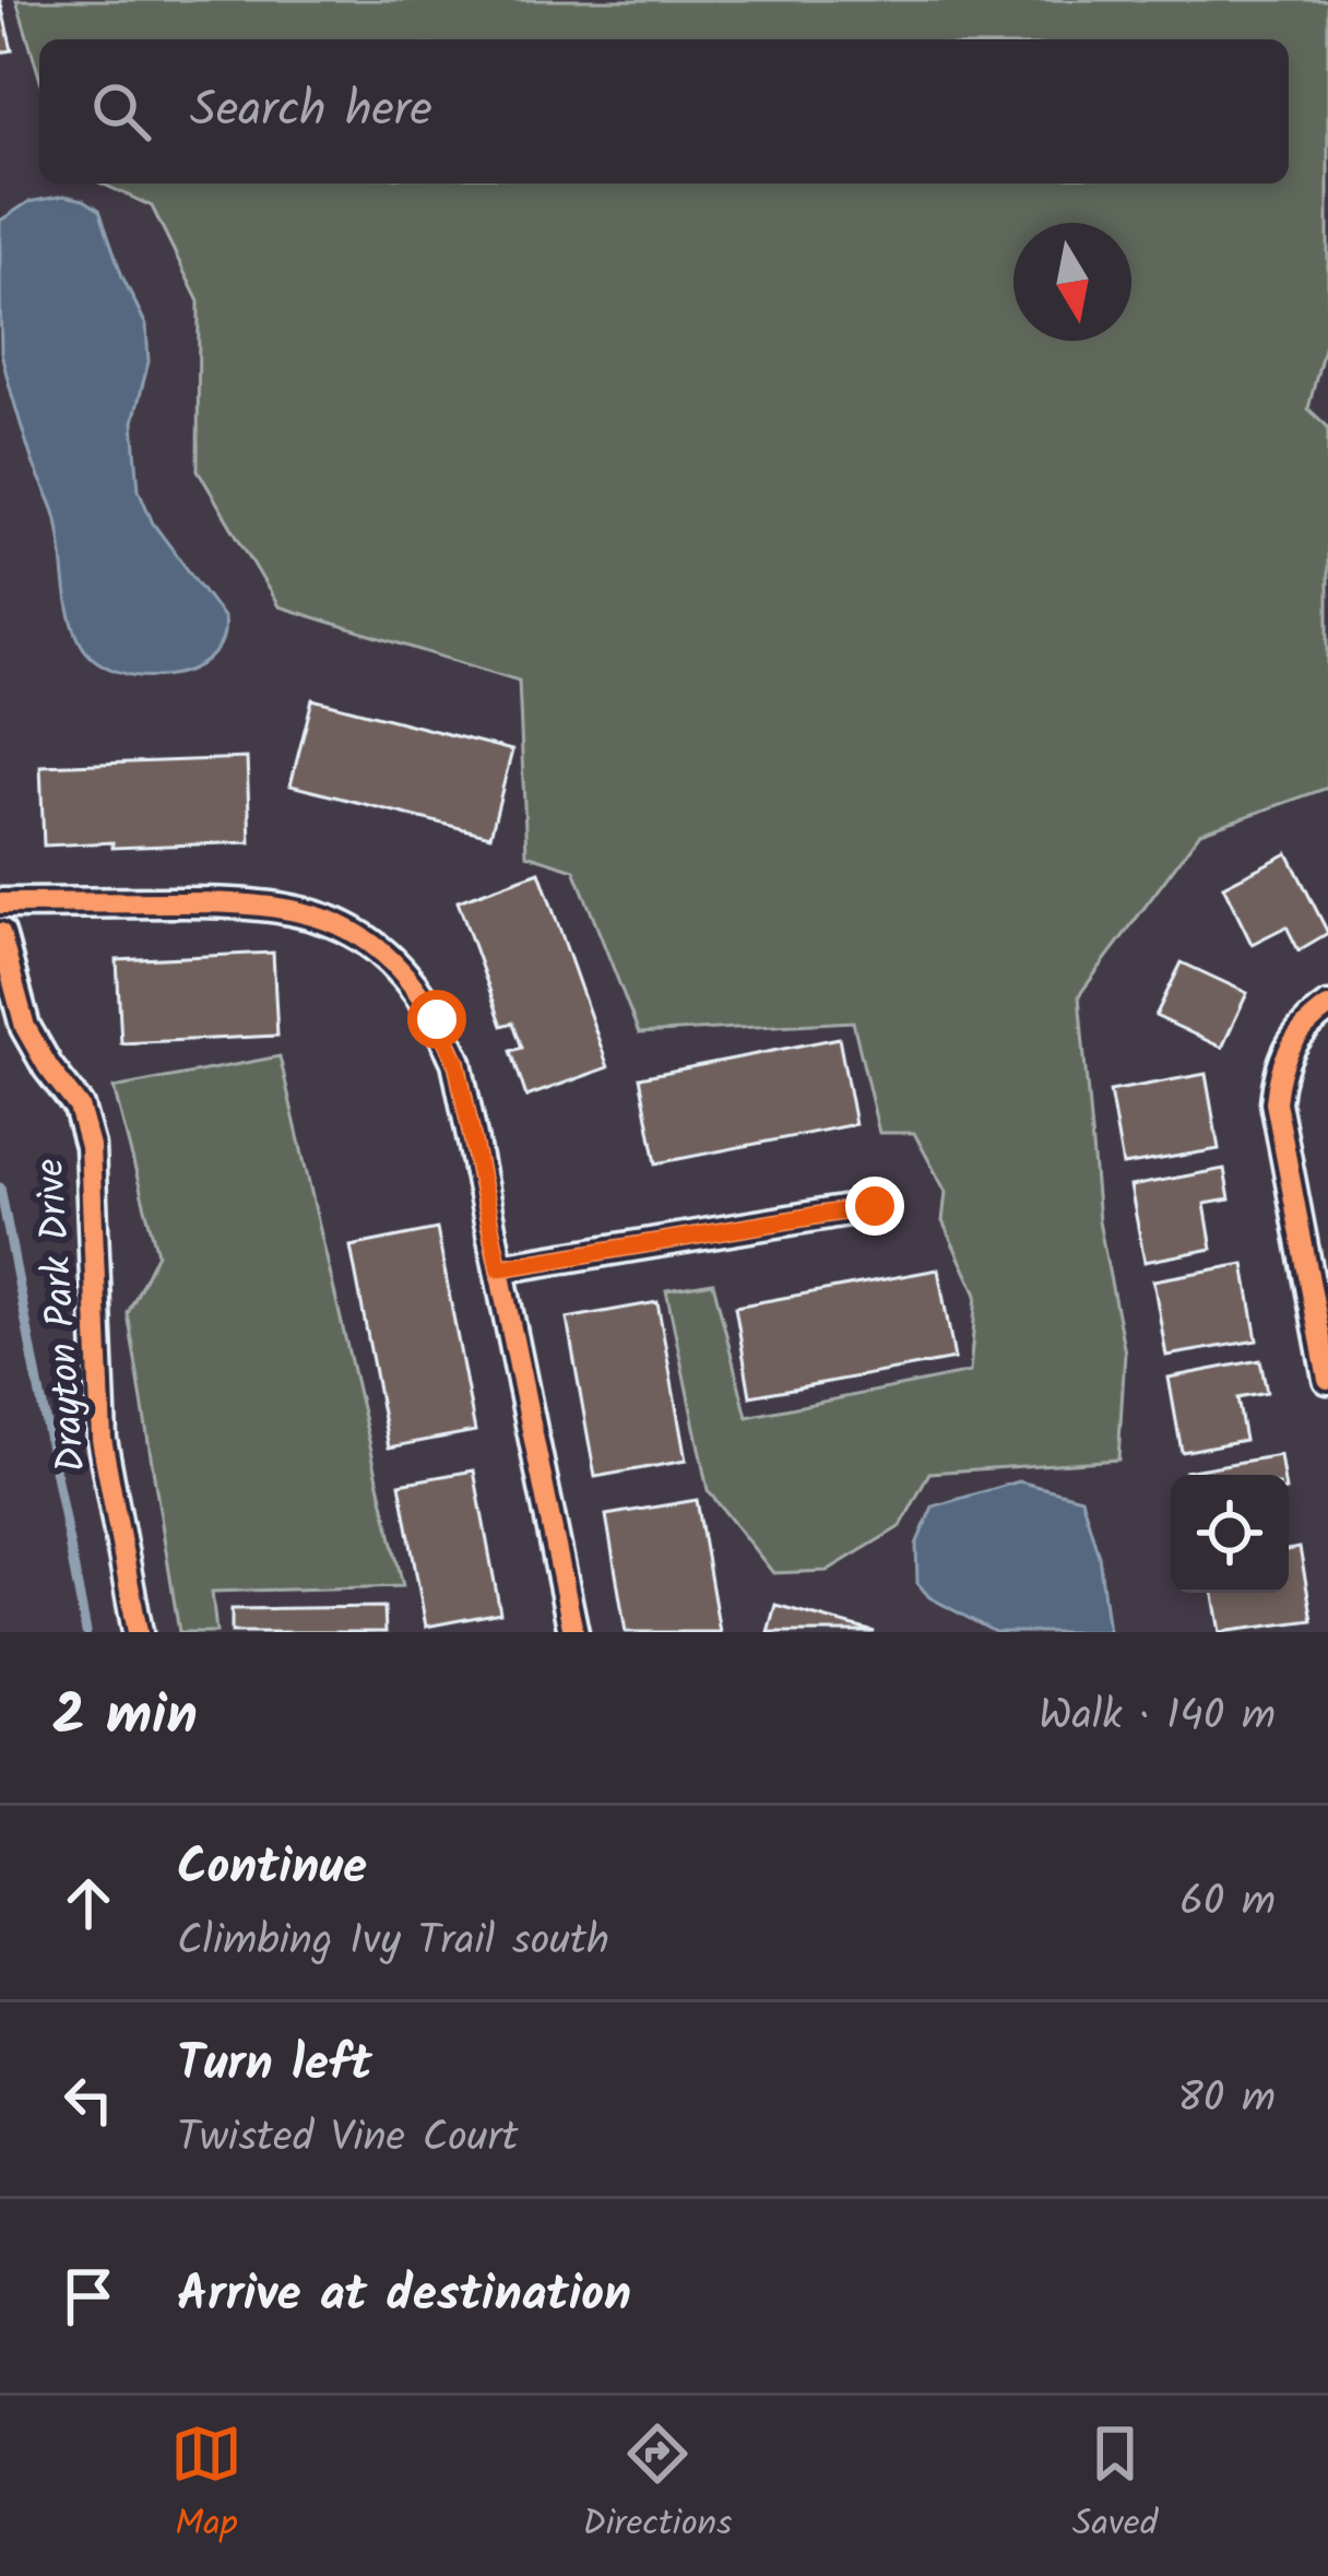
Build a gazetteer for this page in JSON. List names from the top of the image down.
{
  "streets": {
    "street": ["Drayton Park Drive"]
  },
  "north": "bottom",
  "page": {
    "search": "Search here",
    "heading": ["2 min", "Walk · 140 m"],
    "list": [
      ["Continue", "Climbing Ivy Trail south", "60 m"],
      ["Turn left", "Twisted Vine Court", "80 m"],
      "Arrive at destination"
    ],
    "nav": ["Map", "Directions", "Saved"]
  }
}
